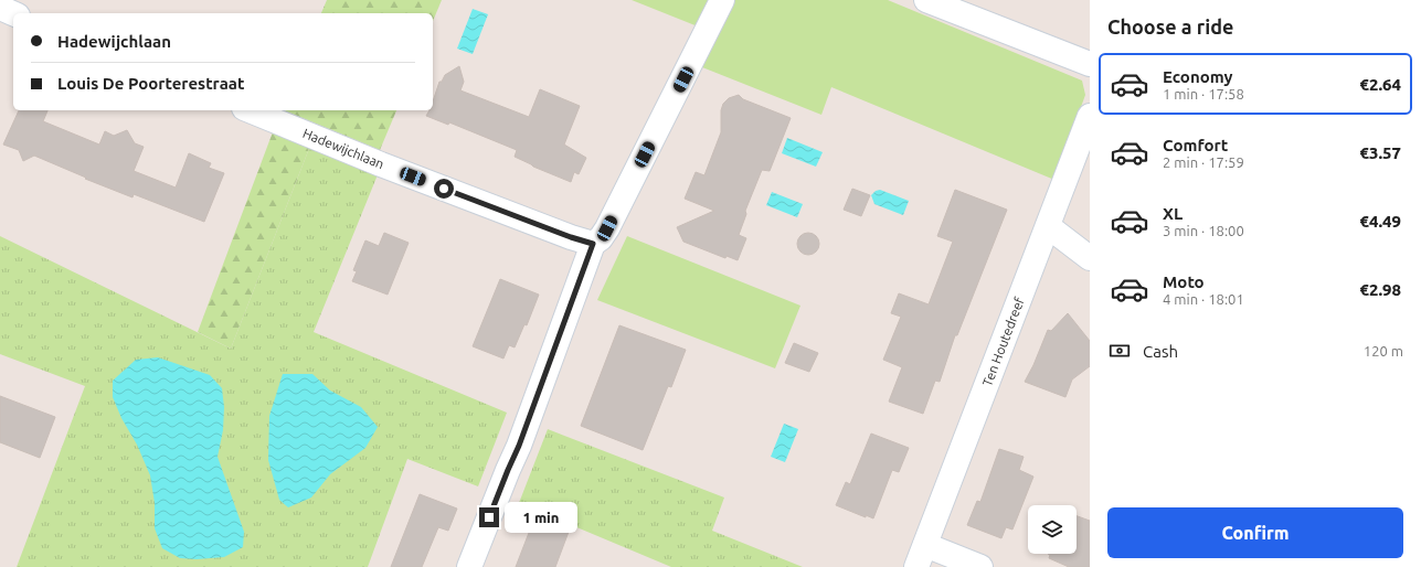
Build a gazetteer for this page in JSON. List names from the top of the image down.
{
  "streets": {
    "street": ["Hadewijchlaan", "Ten Houtedreef"]
  },
  "page": {
    "heading": "Choose a ride",
    "banner": ["Hadewijchlaan", "Louis De Poorterestraat"],
    "list": [
      {
        "name": "Economy",
        "note": "1 min · 17:58",
        "value": "€2.64"
      },
      {
        "name": "Comfort",
        "note": "2 min · 17:59",
        "value": "€3.57"
      },
      {
        "name": "XL",
        "note": "3 min · 18:00",
        "value": "€4.49"
      },
      {
        "name": "Moto",
        "note": "4 min · 18:01",
        "value": "€2.98"
      }
    ],
    "pay": ["Cash", "120 m"],
    "buttons": "Confirm",
    "bubble": "1 min"
  }
}
